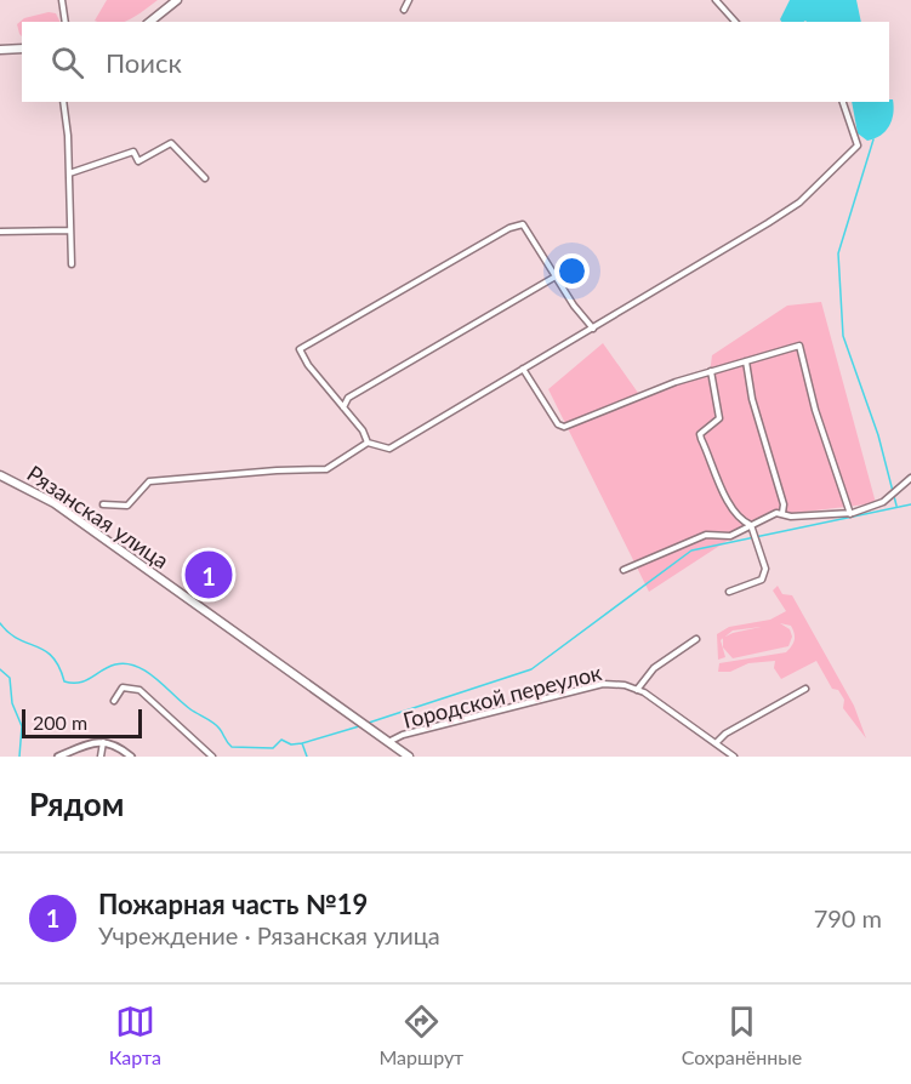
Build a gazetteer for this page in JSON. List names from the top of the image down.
{
  "streets": {
    "main road": ["Рязанская улица"],
    "street": ["Городской переулок"]
  },
  "crossings": [
    ["Рязанская улица", "Городской переулок"]
  ],
  "scale_bar": "200 m",
  "page": {
    "search": "Поиск",
    "pins": "1",
    "scale": "200 m",
    "heading": "Рядом",
    "list": [
      {
        "mark": "1",
        "name": "Пожарная часть №19",
        "note": "Учреждение · Рязанская улица",
        "value": "790 m"
      }
    ],
    "nav": ["Карта", "Маршрут", "Сохранённые"]
  }
}
